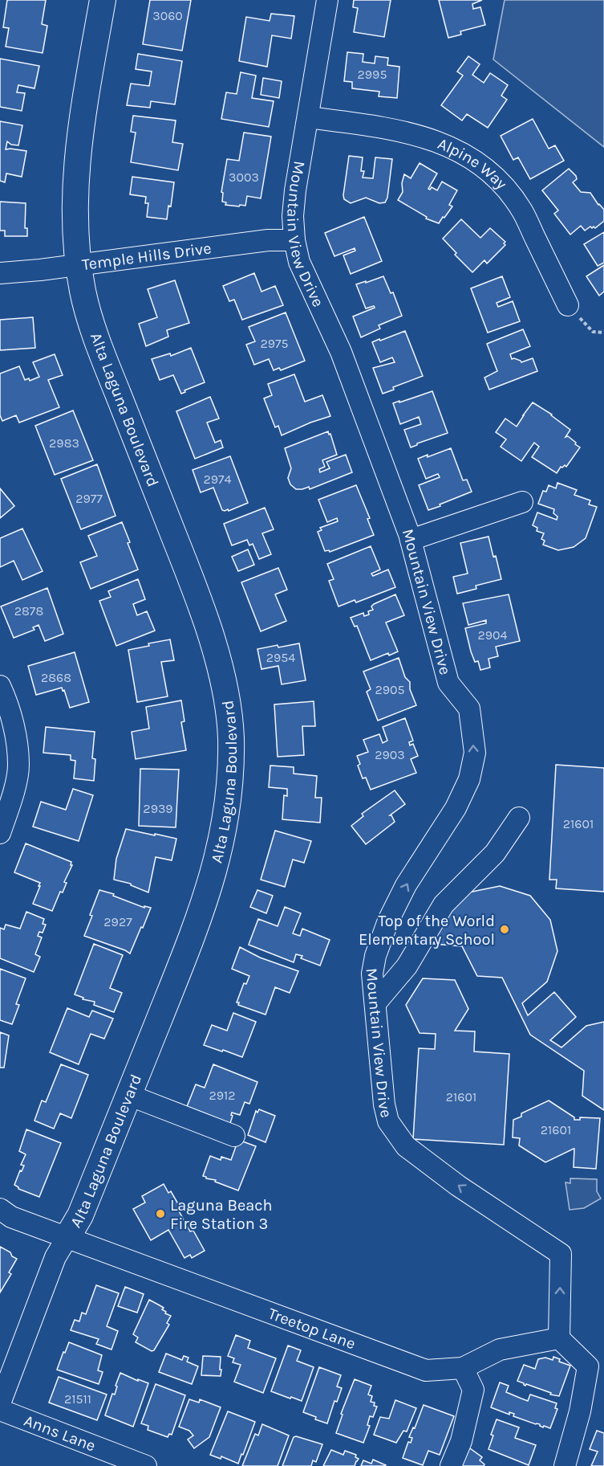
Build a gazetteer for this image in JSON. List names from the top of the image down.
{
  "streets": {
    "main road": ["Alta Laguna Boulevard"],
    "street": [
      "Alpine Way",
      "Mountain View Drive",
      "Temple Hills Drive",
      "Treetop Lane",
      "Anns Lane"
    ]
  },
  "crossings": [
    ["Alpine Way", "Mountain View Drive"],
    ["Mountain View Drive", "Temple Hills Drive"],
    ["Mountain View Drive", "Treetop Lane"],
    ["Temple Hills Drive", "Alta Laguna Boulevard"],
    ["Alta Laguna Boulevard", "Treetop Lane"]
  ],
  "one_way": ["Mountain View Drive"],
  "places": ["Top of the World Elementary School", "Laguna Beach Fire Station 3"],
  "house_numbers": [
    "3060",
    "2995",
    "3003",
    "2975",
    "2983",
    "2974",
    "2977",
    "2878",
    "2904",
    "2954",
    "2868",
    "2905",
    "2903",
    "2939",
    "21601",
    "2927",
    "2912",
    "21601",
    "21601",
    "21511"
  ]
}
